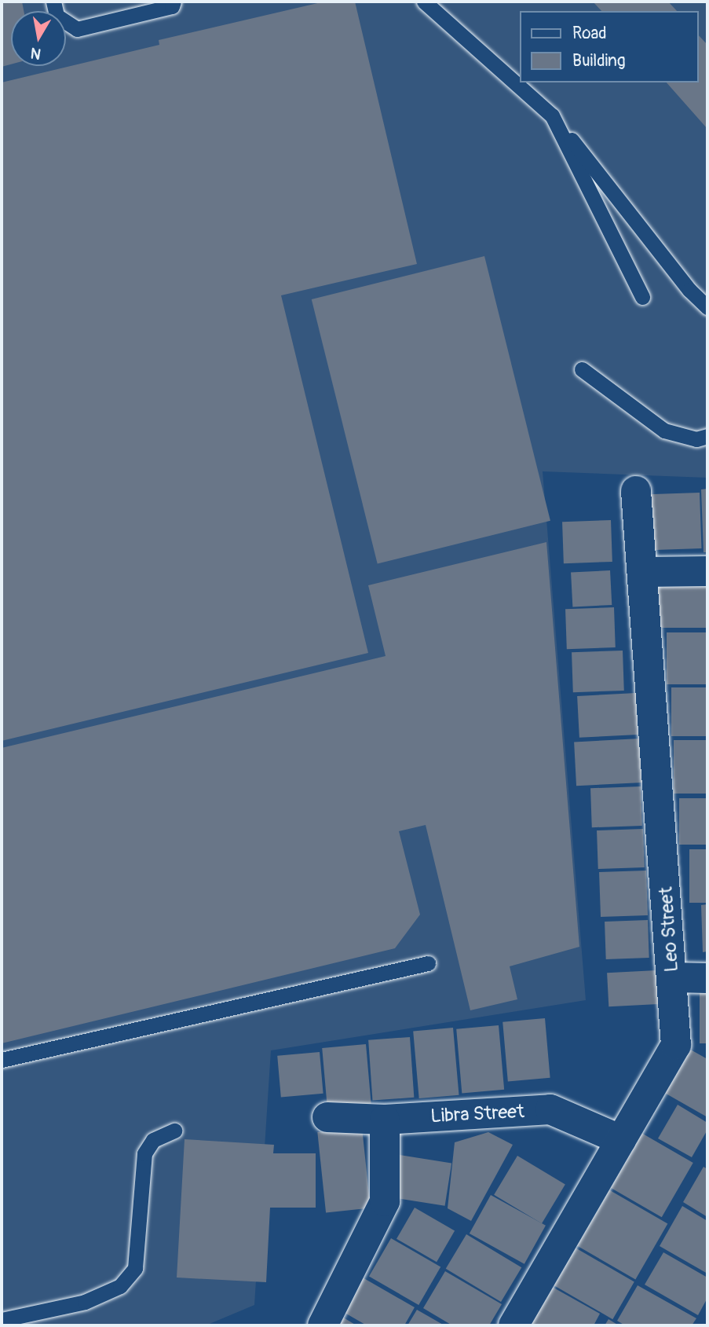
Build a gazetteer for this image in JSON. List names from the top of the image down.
{
  "streets": {
    "street": ["Leo Street", "Libra Street"]
  },
  "crossings": [
    ["Leo Street", "Libra Street"]
  ],
  "legend": ["Road", "Building"],
  "north": "bottom"
}
